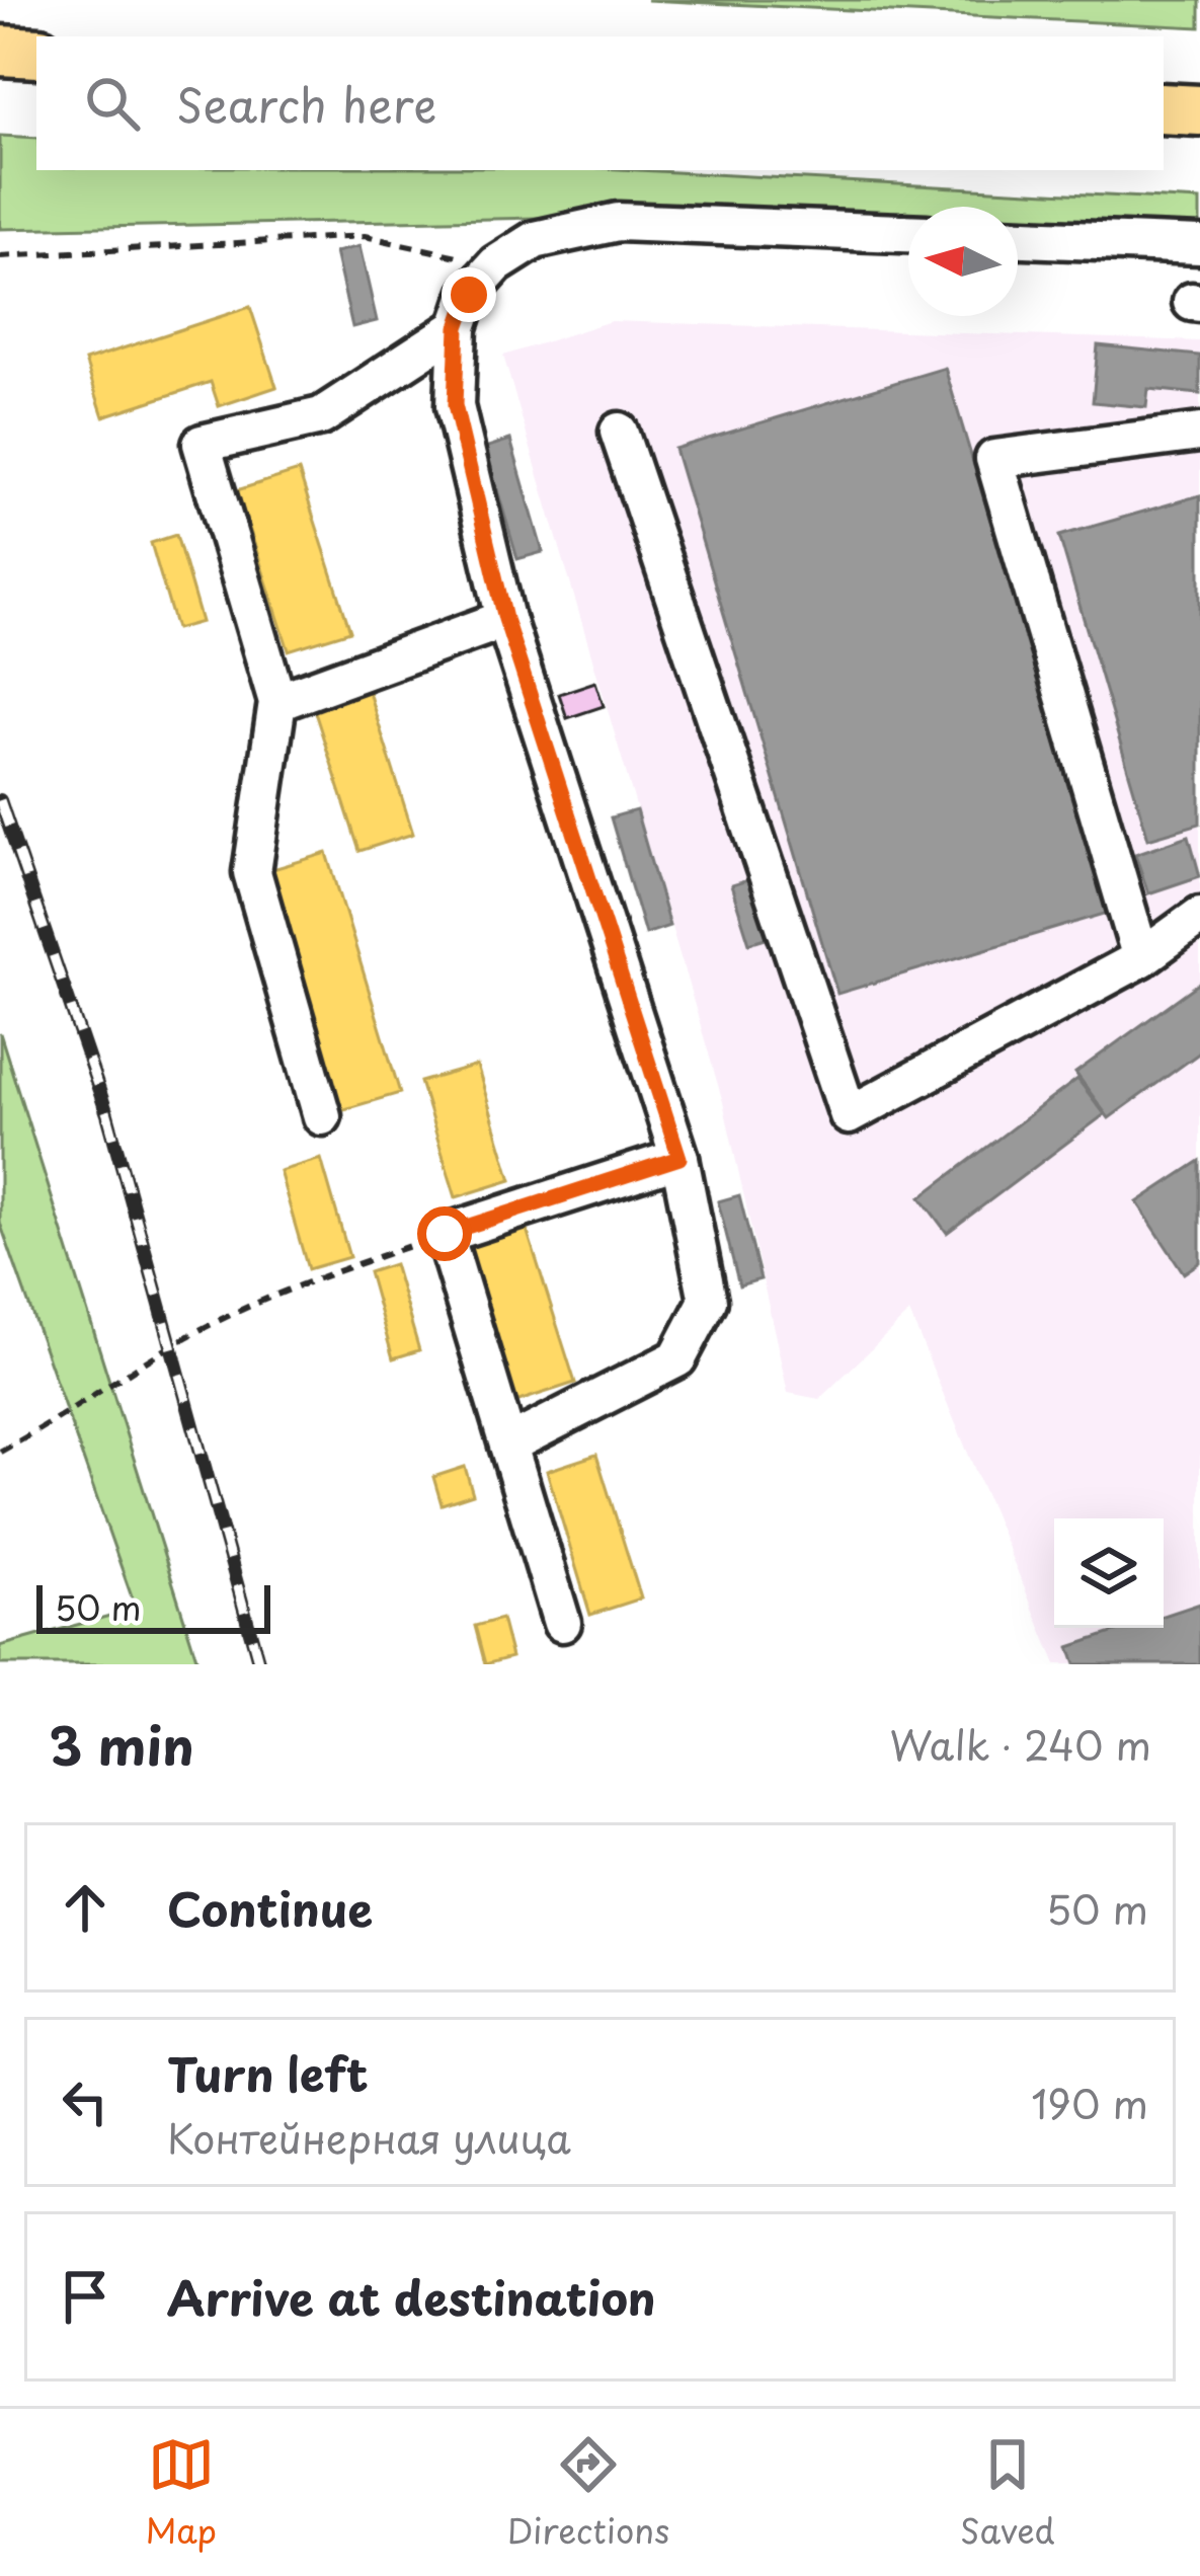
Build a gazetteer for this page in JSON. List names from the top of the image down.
{
  "scale_bar": "50 m",
  "north": "left",
  "page": {
    "search": "Search here",
    "scale": "50 m",
    "heading": ["3 min", "Walk · 240 m"],
    "list": [
      ["Continue", "50 m"],
      ["Turn left", "Контейнерная улица", "190 m"],
      "Arrive at destination"
    ],
    "nav": ["Map", "Directions", "Saved"]
  }
}
